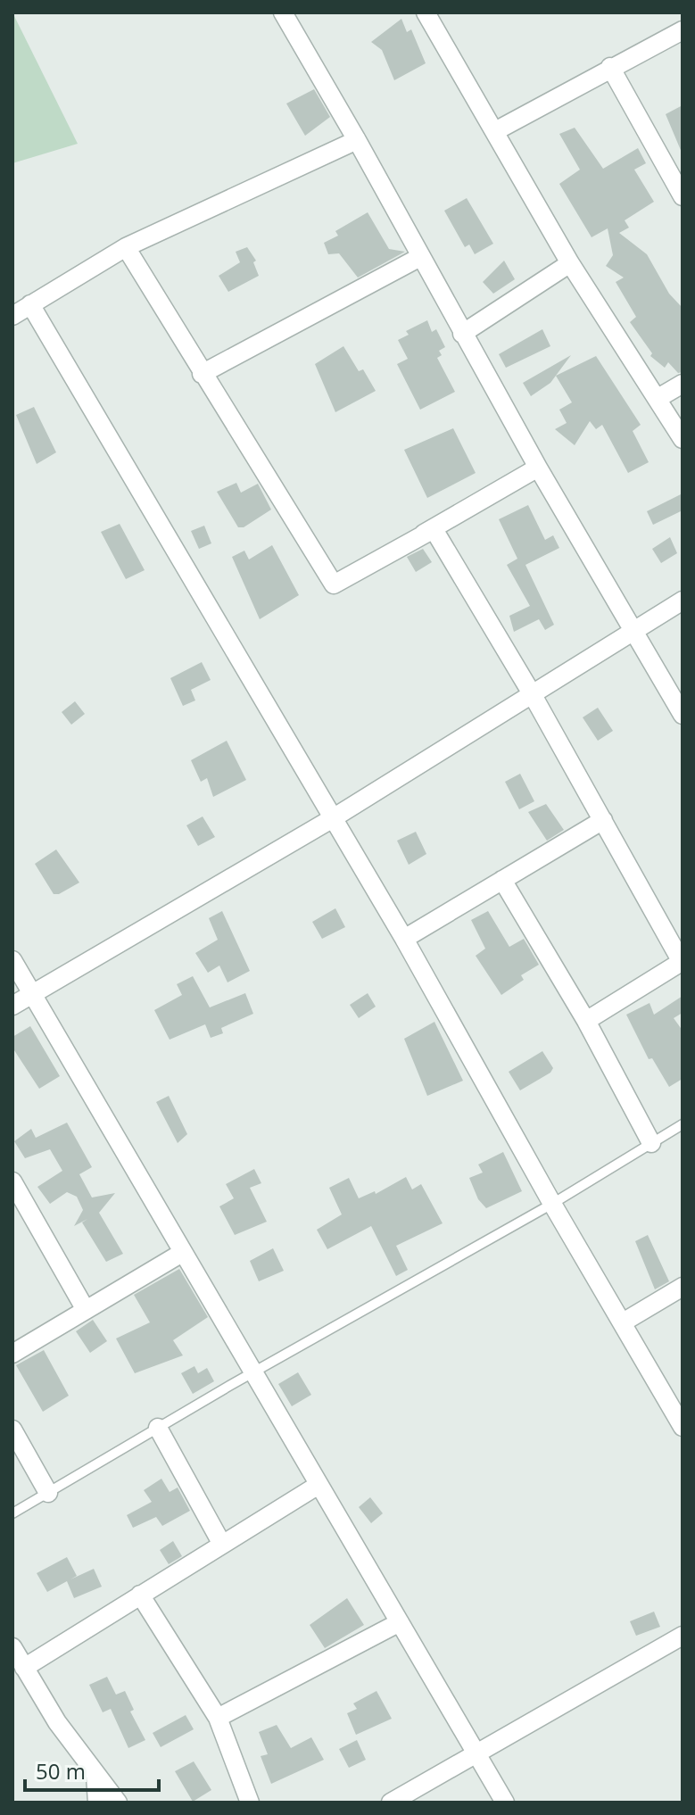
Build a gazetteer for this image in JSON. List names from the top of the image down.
{
  "scale_bar": "50 m"
}
